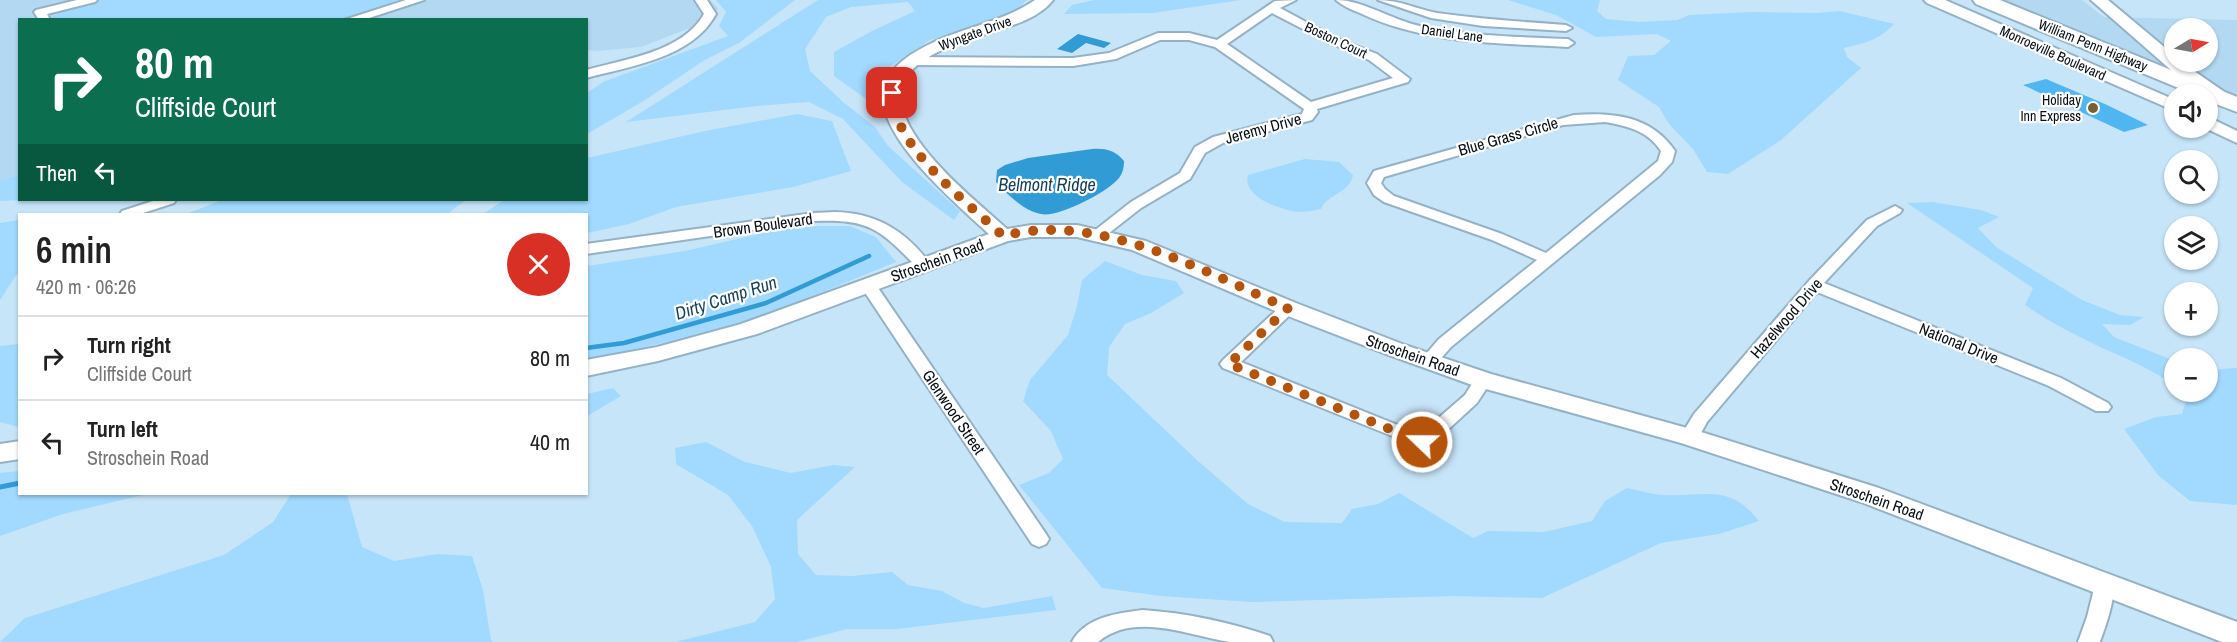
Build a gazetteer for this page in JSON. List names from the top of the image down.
{
  "streets": {
    "highway": ["William Penn Highway"],
    "street": [
      "Wyngate Drive",
      "Daniel Lane",
      "Boston Court",
      "Monroeville Boulevard",
      "Jeremy Drive",
      "Blue Grass Circle",
      "Brown Boulevard",
      "Stroschein Road",
      "Hazelwood Drive",
      "National Drive",
      "Glenwood Street"
    ]
  },
  "crossings": [
    ["Wyngate Drive", "Stroschein Road"],
    ["Boston Court", "Jeremy Drive"],
    ["Jeremy Drive", "Stroschein Road"],
    ["Blue Grass Circle", "Stroschein Road"],
    ["Brown Boulevard", "Stroschein Road"],
    ["Stroschein Road", "Hazelwood Drive"],
    ["Stroschein Road", "Glenwood Street"],
    ["Hazelwood Drive", "National Drive"]
  ],
  "water": ["Belmont Ridge", "Dirty Camp Run"],
  "places": ["Holiday Inn Express"],
  "north": "right",
  "page": {
    "map_buttons": ["+", "−"],
    "turn": ["80 m", "Cliffside Court"],
    "then": "Then",
    "heading": ["6 min", "420 m · 06:26"],
    "list": [
      {
        "name": "Turn right",
        "note": "Cliffside Court",
        "value": "80 m"
      },
      {
        "name": "Turn left",
        "note": "Stroschein Road",
        "value": "40 m"
      }
    ]
  }
}
